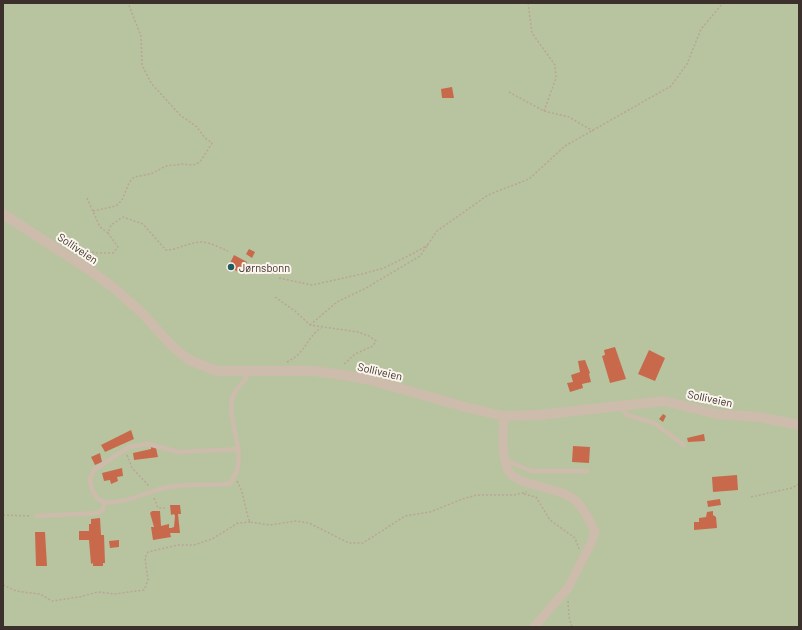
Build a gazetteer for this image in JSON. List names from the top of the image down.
{
  "streets": {
    "street": ["Solliveien"]
  },
  "places": ["Jørnsbonn"]
}
